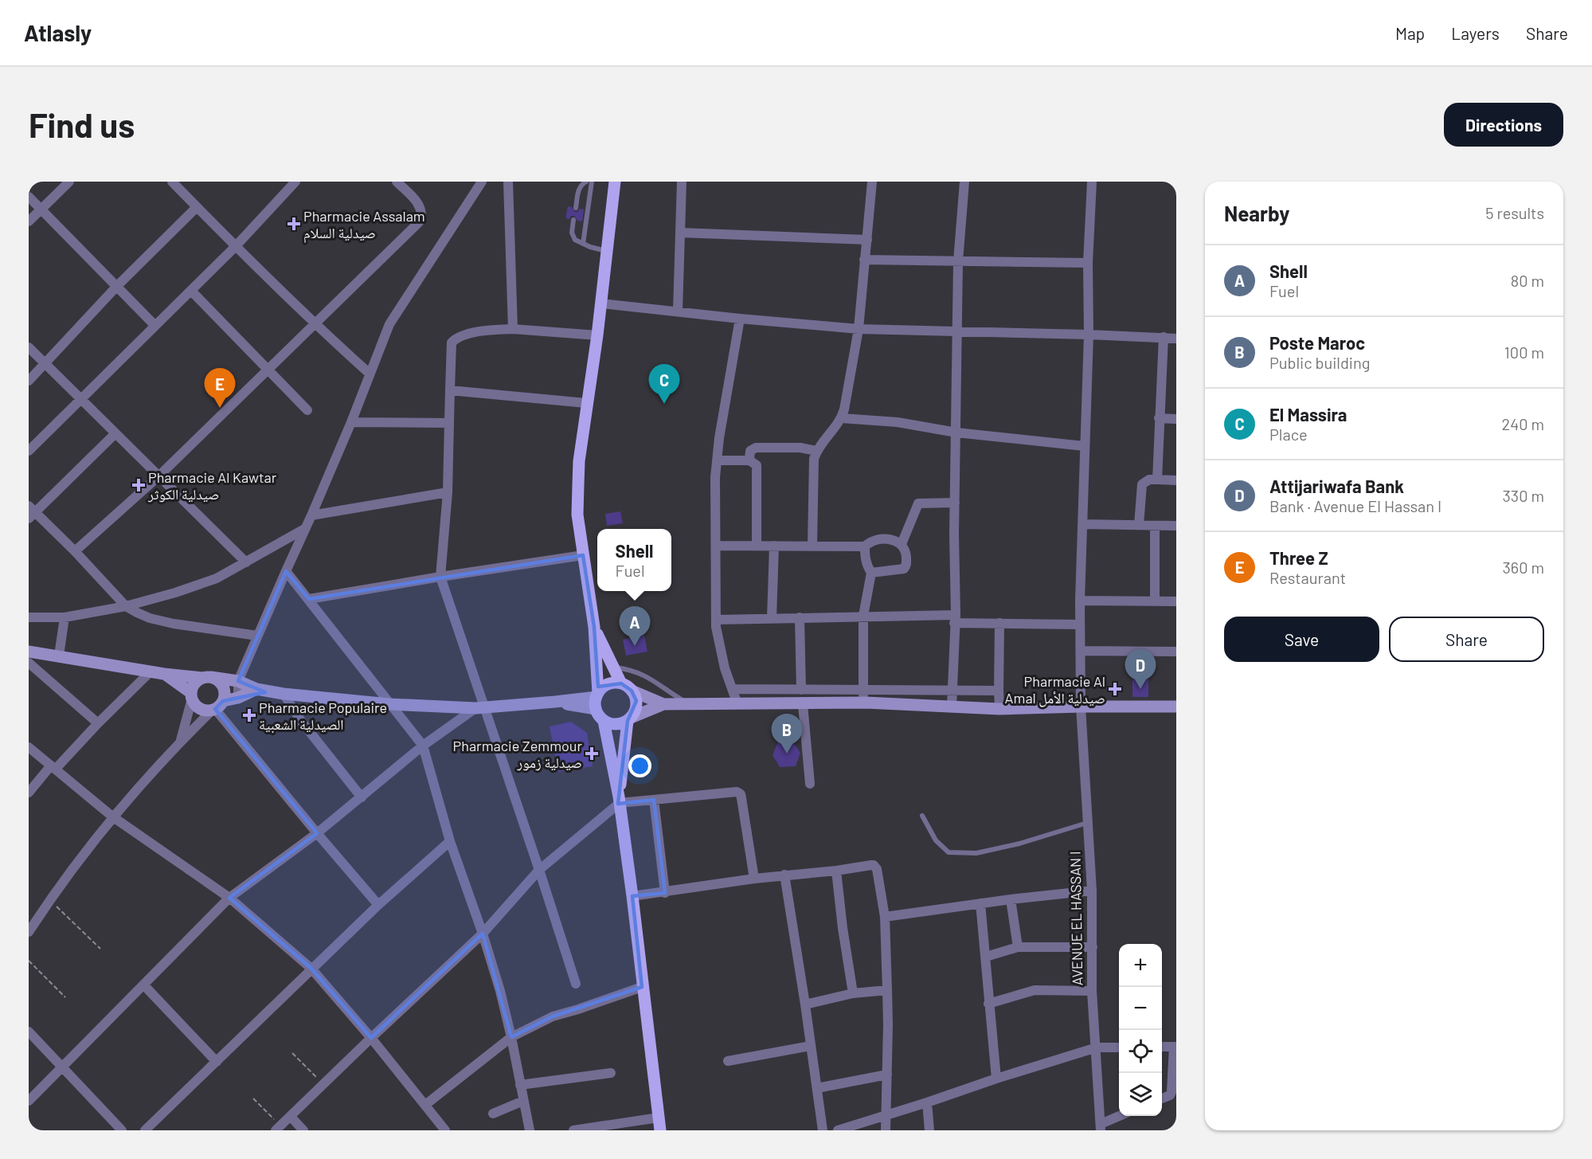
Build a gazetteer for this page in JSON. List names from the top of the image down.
{
  "streets": {
    "street": ["AVENUE EL HASSAN I"]
  },
  "places": {
    "health": [
      "Pharmacie Assalam صيدلية السلام",
      "Pharmacie Al Kawtar صيدلية الكوثر",
      "Pharmacie Al Amal صيدلية الأمل",
      "Pharmacie Populaire الصيدلية الشعبية",
      "Pharmacie Zemmour صيدلية زمور"
    ]
  },
  "page": {
    "header": "Atlasly",
    "nav": ["Map", "Layers", "Share"],
    "buttons": [
      "Directions",
      ["Save", "Share"]
    ],
    "title": "Find us",
    "heading": ["Nearby", "5 results"],
    "list": [
      {
        "mark": "A",
        "name": "Shell",
        "note": "Fuel",
        "value": "80 m"
      },
      {
        "mark": "B",
        "name": "Poste Maroc",
        "note": "Public building",
        "value": "100 m"
      },
      {
        "mark": "C",
        "name": "El Massira",
        "note": "Place",
        "value": "240 m"
      },
      {
        "mark": "D",
        "name": "Attijariwafa Bank",
        "note": "Bank · Avenue El Hassan I",
        "value": "330 m"
      },
      {
        "mark": "E",
        "name": "Three Z",
        "note": "Restaurant",
        "value": "360 m"
      }
    ],
    "pins": [
      "C",
      "E",
      "A",
      "D",
      "B"
    ],
    "popup": ["Shell", "Fuel"],
    "map_buttons": ["+", "−"]
  }
}
